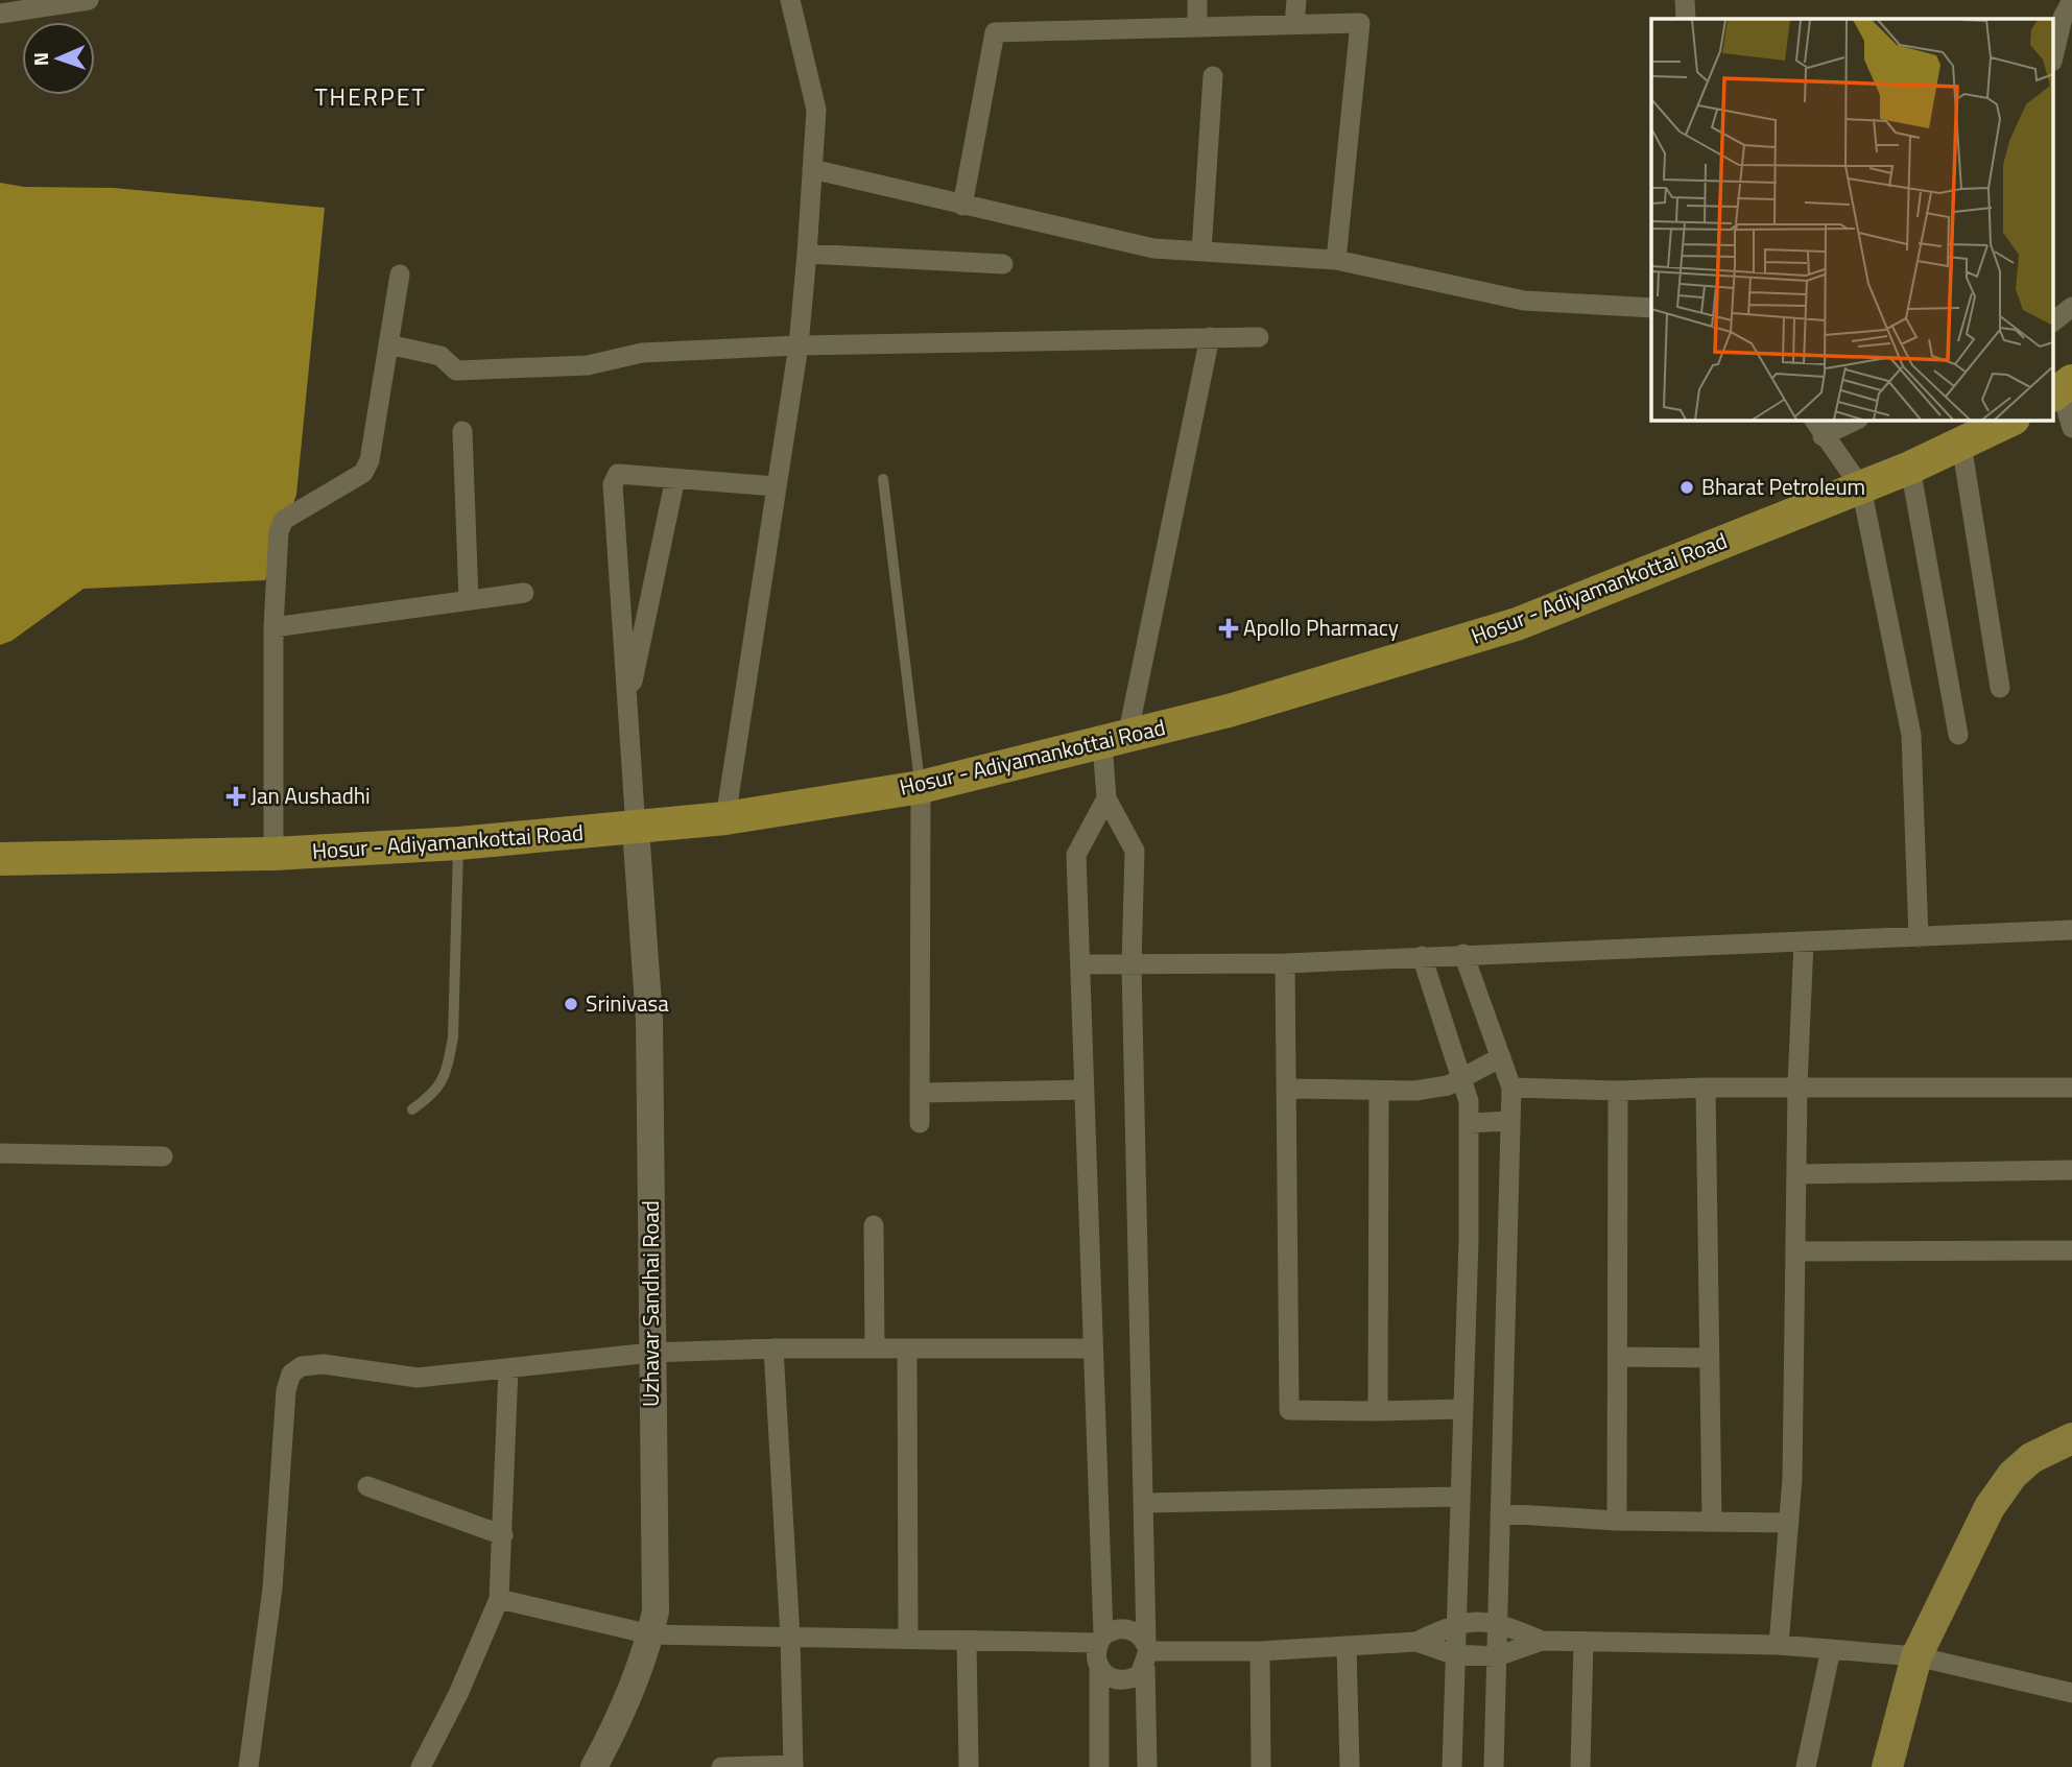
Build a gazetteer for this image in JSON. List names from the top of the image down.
{
  "streets": {
    "highway": ["Hosur - Adiyamankottai Road"],
    "main road": ["Uzhavar Sandhai Road"]
  },
  "crossings": [
    ["Hosur - Adiyamankottai Road", "Uzhavar Sandhai Road"]
  ],
  "districts": ["THERPET"],
  "places": {
    "other": ["Bharat Petroleum", "Srinivasa"],
    "health": ["Apollo Pharmacy", "Jan Aushadhi"]
  },
  "north": "left"
}
